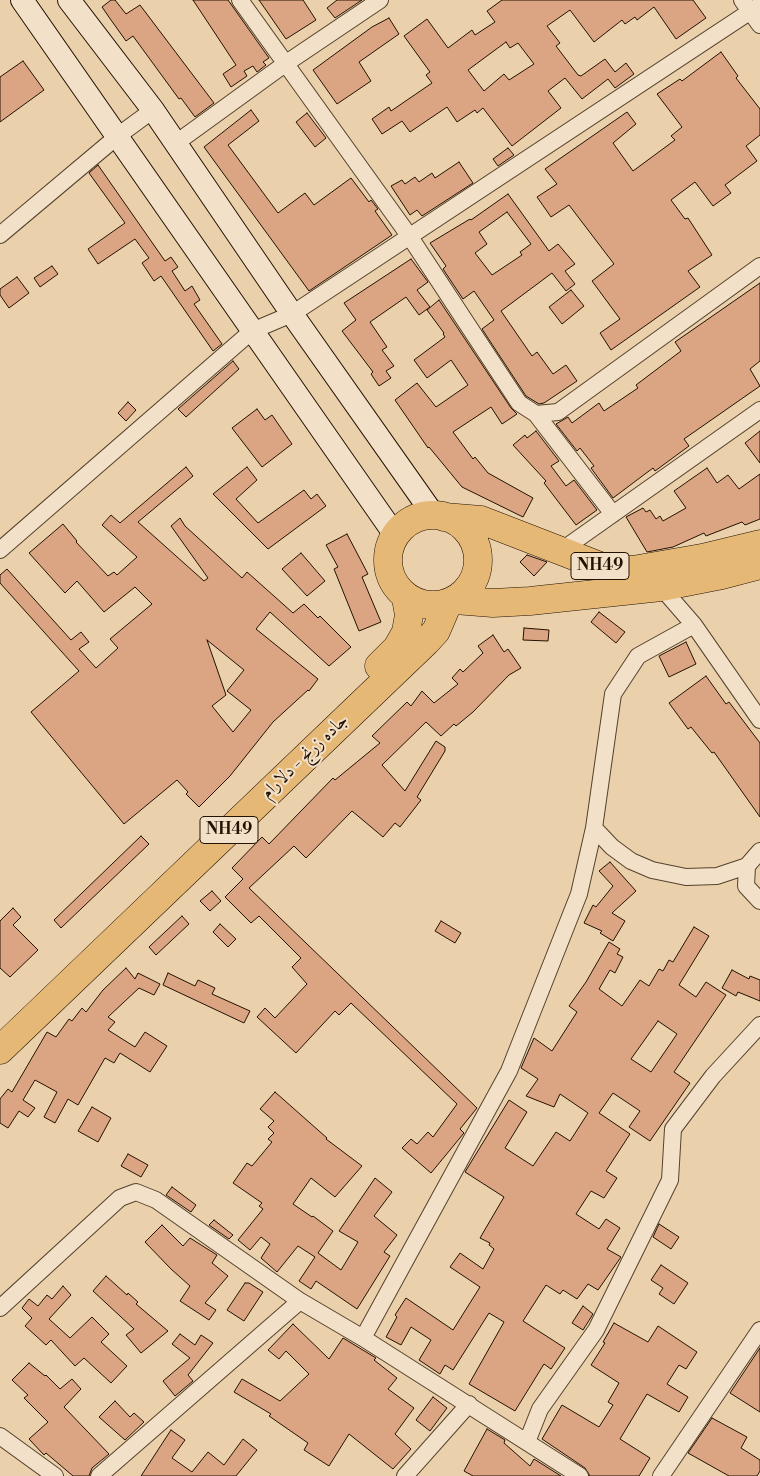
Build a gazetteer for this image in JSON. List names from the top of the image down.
{
  "streets": {
    "highway": ["NH49", "جاده زرنج - دلارام"]
  },
  "crossings": [
    ["NH49", "جاده زرنج - دلارام"]
  ]
}
